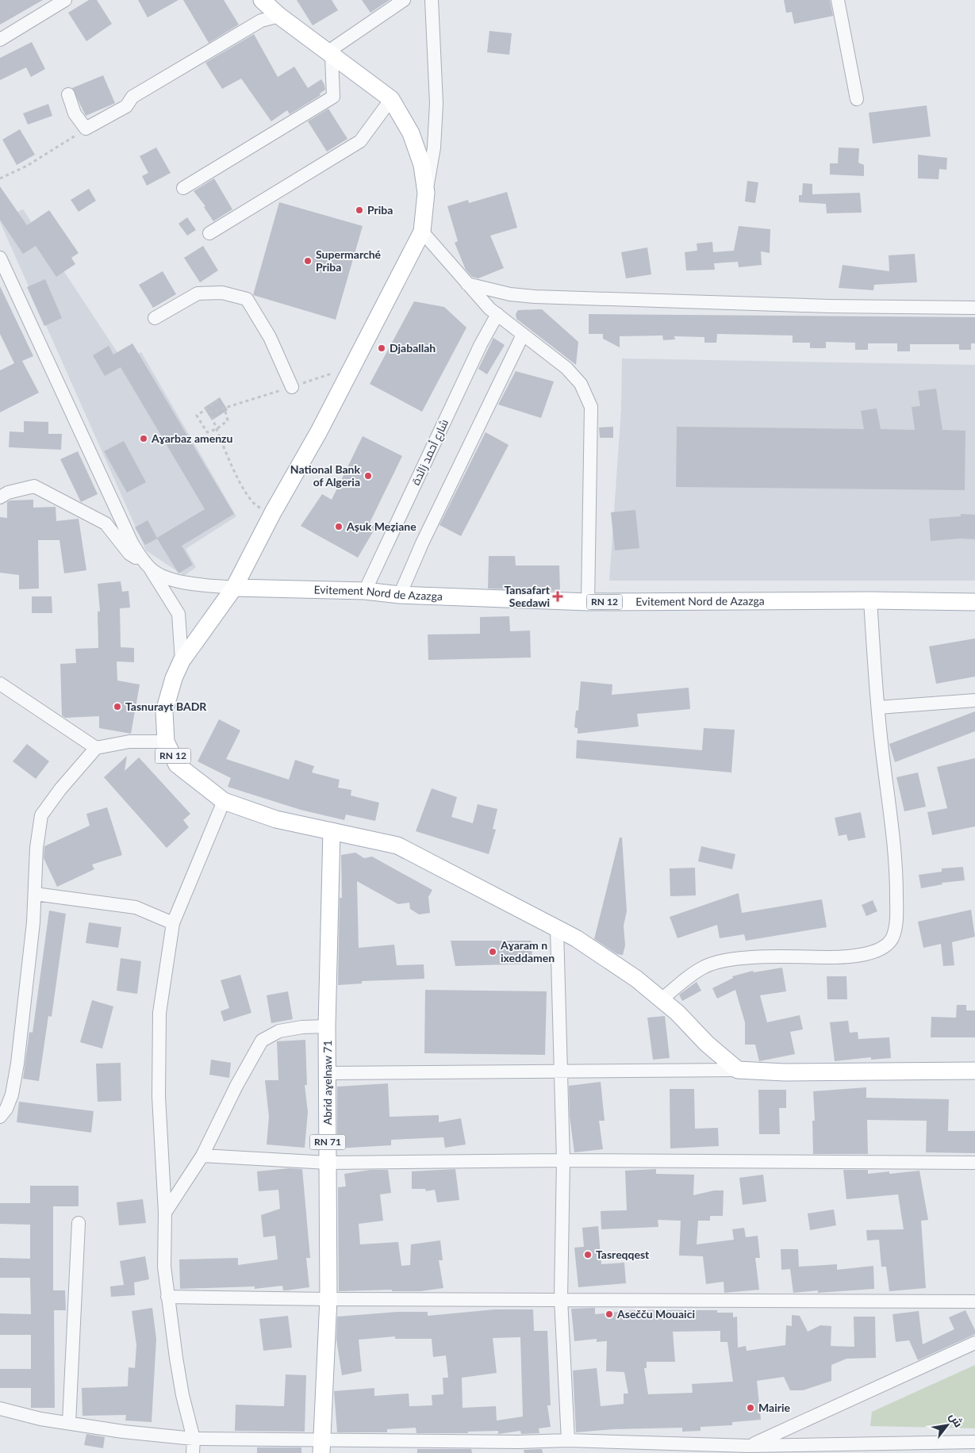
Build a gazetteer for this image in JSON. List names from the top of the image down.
{
  "streets": {
    "main road": [
      "Evitement Nord de Azazga",
      "RN 12",
      "Abrid aɣelnaw 71",
      "RN 71"
    ],
    "street": ["شارع أحمد زائدة"]
  },
  "crossings": [
    ["شارع أحمد زائدة", "Evitement Nord de Azazga"],
    ["Evitement Nord de Azazga", "RN 12"],
    ["RN 12", "Abrid aɣelnaw 71"]
  ],
  "places": {
    "other": [
      "Priba",
      "Supermarché Priba",
      "Djaballah",
      "Aɣarbaz amenzu",
      "National Bank of Algeria",
      "Aṣuk Meẓiane",
      "Tasnurayt BADR",
      "Aɣaram n ixeddamen",
      "Tasreqqest",
      "Asečču Mouaici",
      "Mairie"
    ],
    "health": ["Tansafart Seɛdawi"]
  },
  "north": "top right"
}
